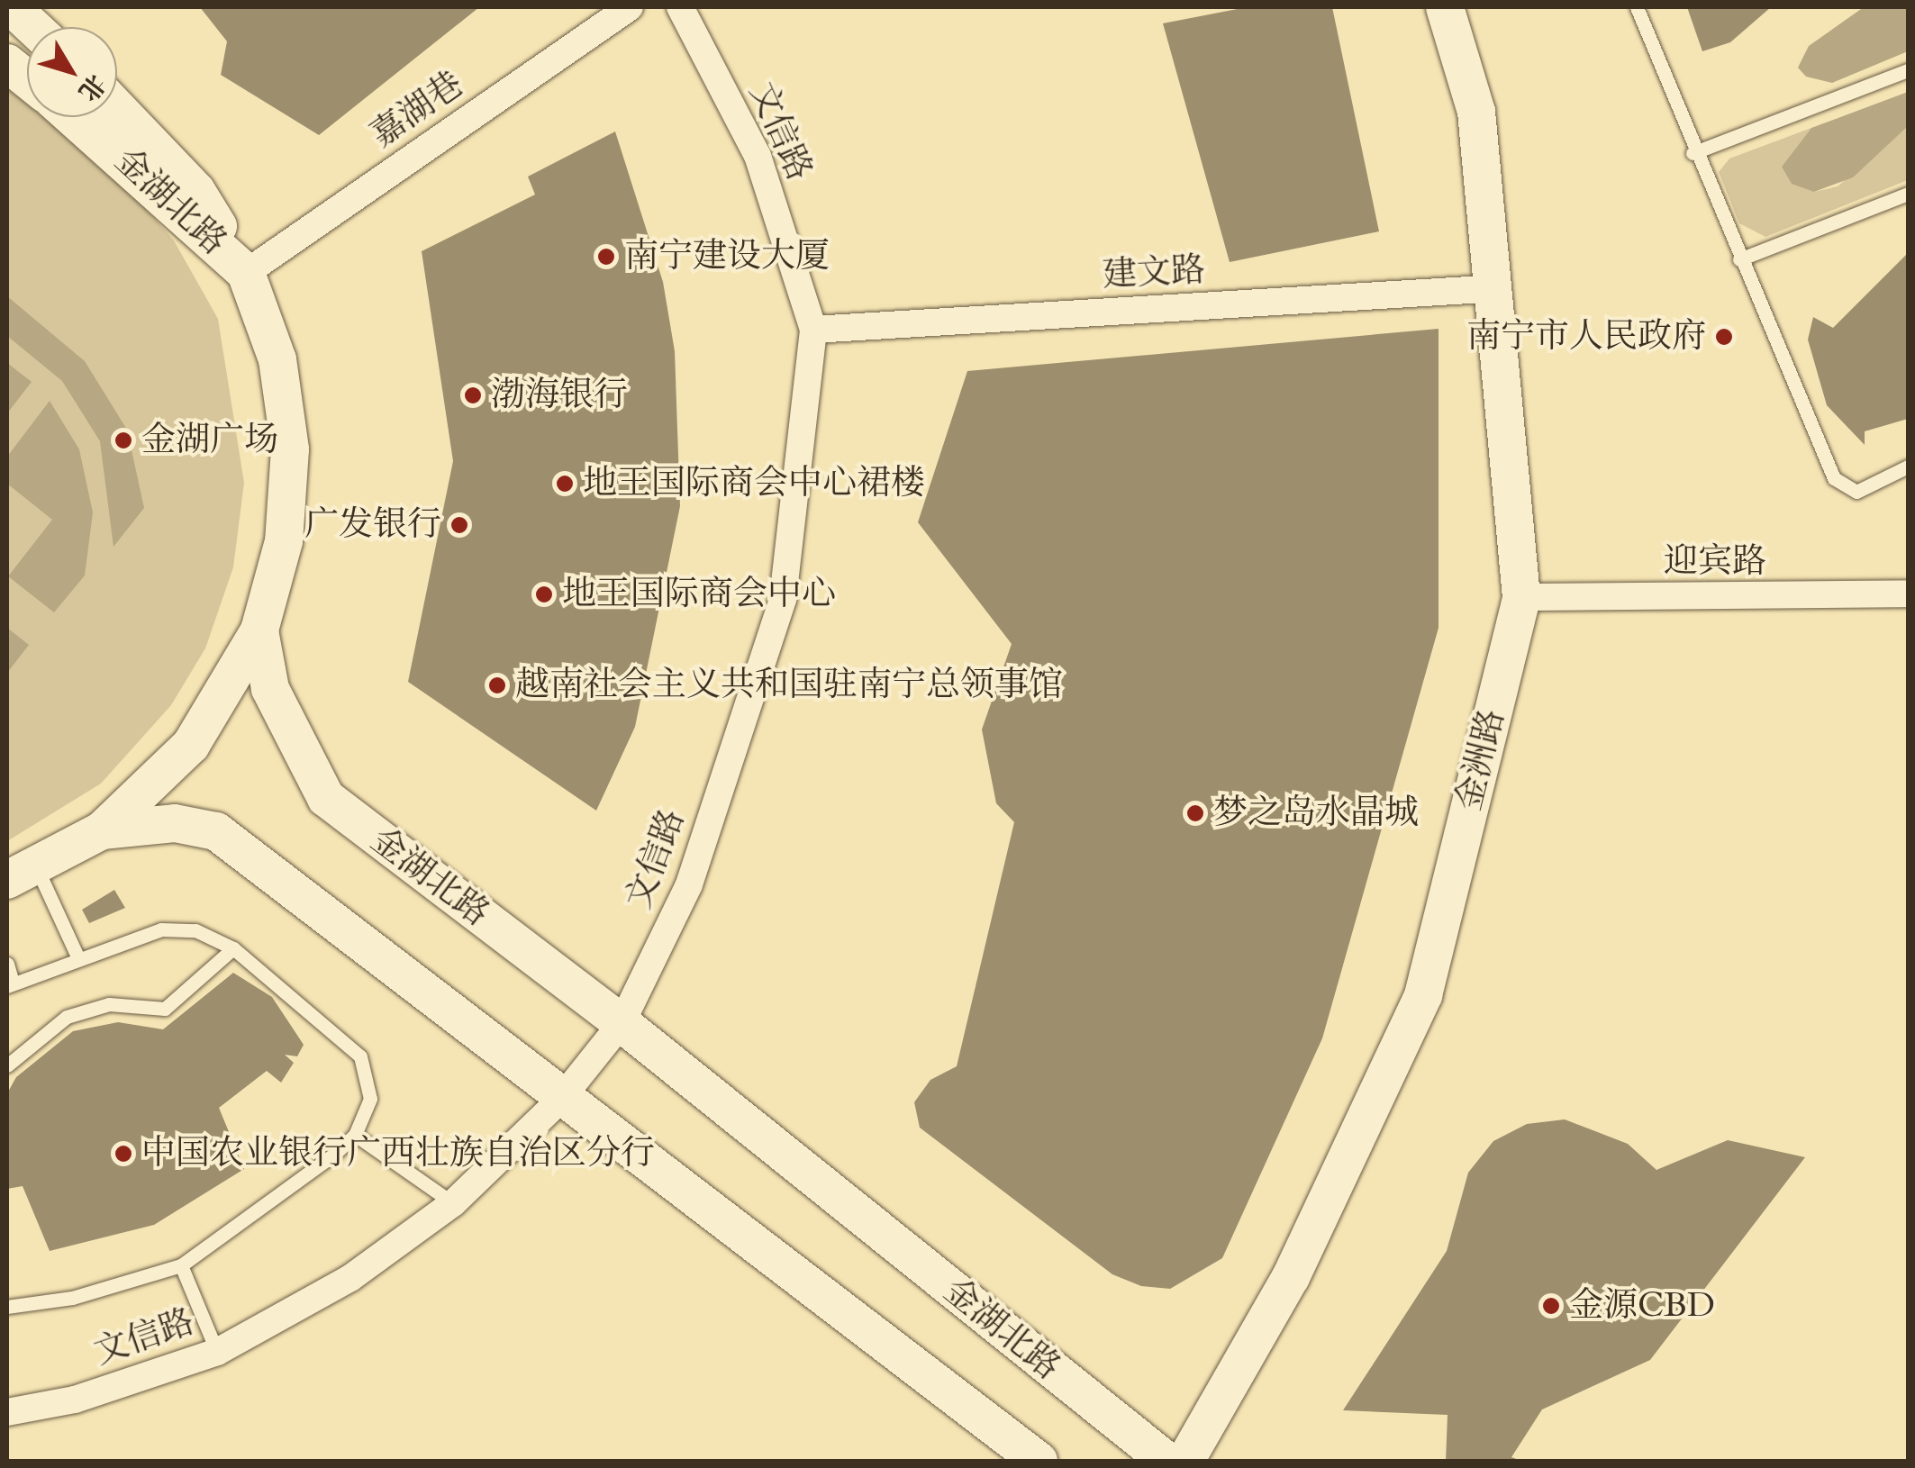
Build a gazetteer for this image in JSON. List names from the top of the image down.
{
  "streets": {
    "main road": ["金湖北路", "金洲路"],
    "street": [
      "嘉湖巷",
      "文信路",
      "建文路",
      "迎宾路"
    ]
  },
  "crossings": [
    ["嘉湖巷", "金湖北路"],
    ["文信路", "金湖北路"],
    ["文信路", "建文路"],
    ["建文路", "金洲路"],
    ["迎宾路", "金洲路"]
  ],
  "places": [
    "南宁建设大厦",
    "南宁市人民政府",
    "渤海银行",
    "金湖广场",
    "地王国际商会中心裙楼",
    "广发银行",
    "地王国际商会中心",
    "越南社会主义共和国驻南宁总领事馆",
    "梦之岛水晶城",
    "中国农业银行广西壮族自治区分行",
    "金源CBD"
  ],
  "north": "bottom right"
}
